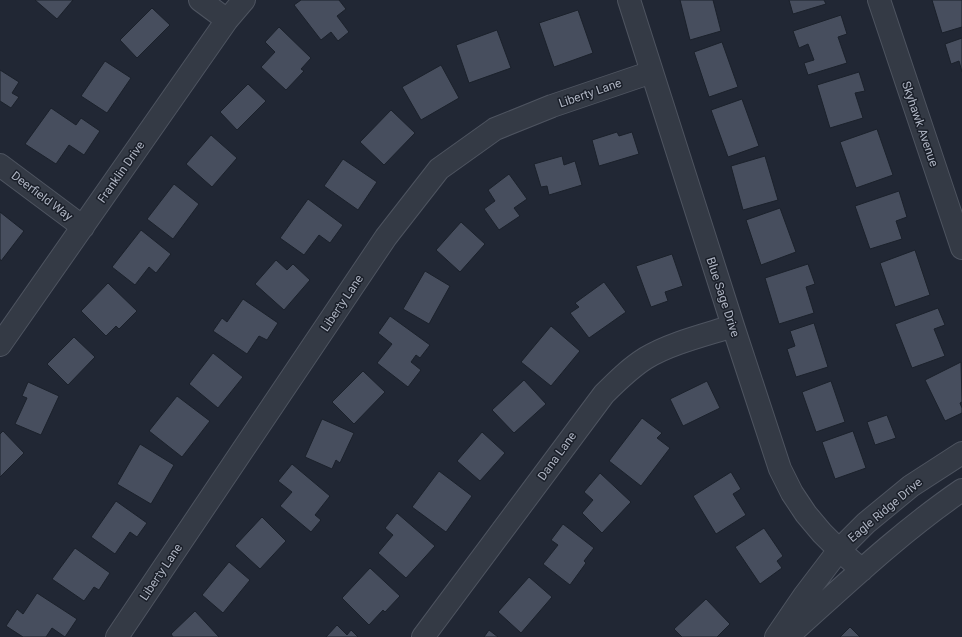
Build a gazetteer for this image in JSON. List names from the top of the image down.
{
  "streets": {
    "street": [
      "Liberty Lane",
      "Skyhawk Avenue",
      "Franklin Drive",
      "Deerfield Way",
      "Blue Sage Drive",
      "Dana Lane",
      "Eagle Ridge Drive"
    ]
  },
  "crossings": [
    ["Liberty Lane", "Blue Sage Drive"],
    ["Franklin Drive", "Deerfield Way"],
    ["Blue Sage Drive", "Dana Lane"],
    ["Blue Sage Drive", "Eagle Ridge Drive"]
  ]
}
